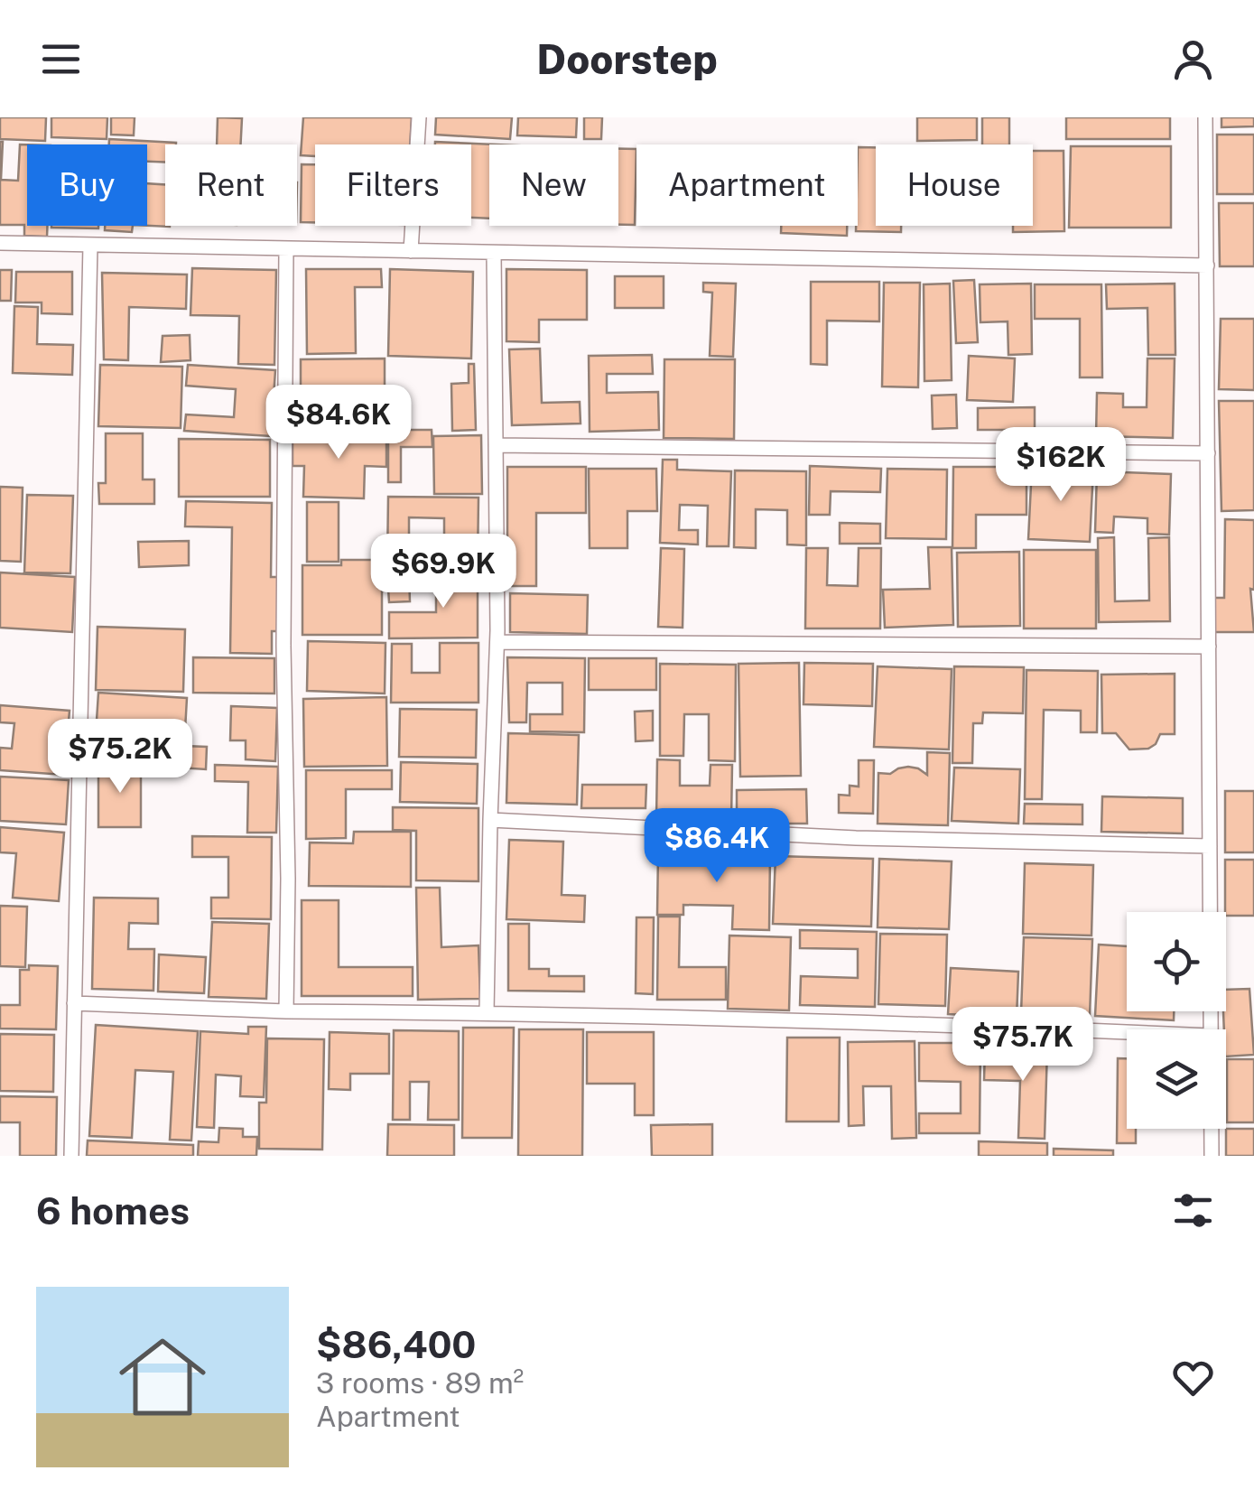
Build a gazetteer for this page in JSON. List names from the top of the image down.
{
  "page": {
    "header": "Doorstep",
    "chip": [
      "Buy",
      "Rent",
      "Filters",
      "New",
      "Apartment",
      "House"
    ],
    "price": [
      "$84.6K",
      "$162K",
      "$69.9K",
      "$75.2K",
      "$86.4K",
      "$75.7K"
    ],
    "heading": "6 homes",
    "list": [
      {
        "name": "$86,400",
        "note": "3 rooms · 89 m² · Apartment"
      }
    ]
  }
}
